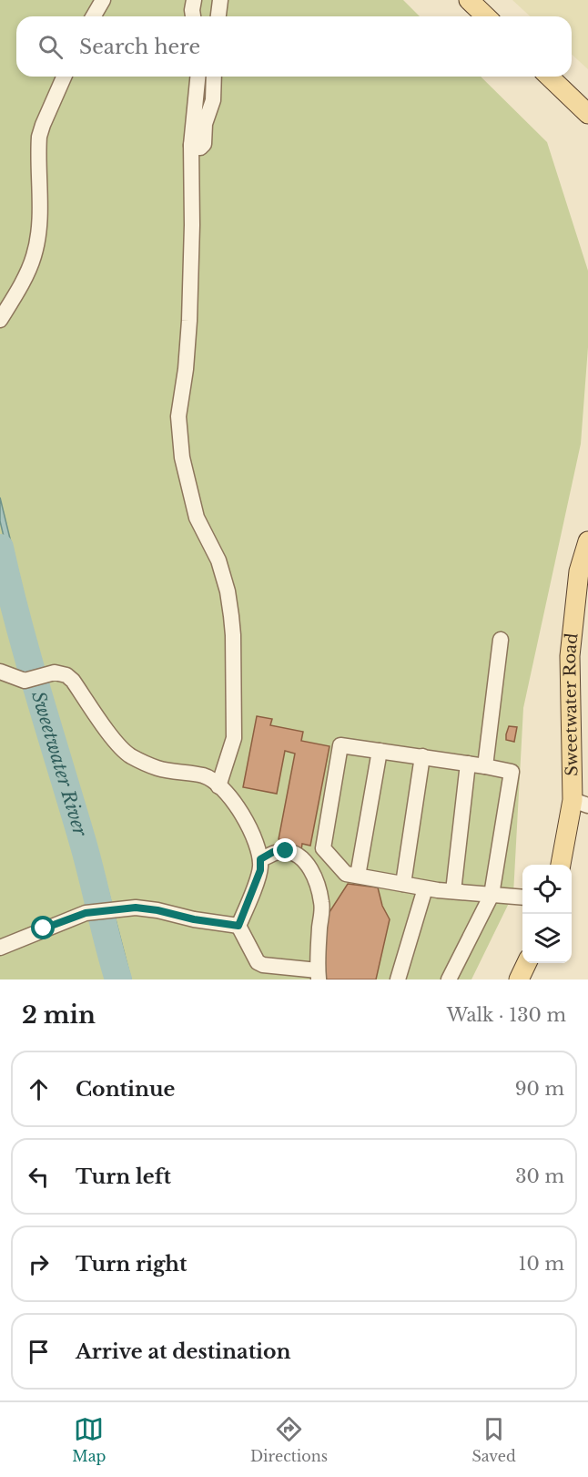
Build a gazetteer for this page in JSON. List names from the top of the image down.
{
  "streets": {
    "main road": ["Sweetwater Road"]
  },
  "water": ["Sweetwater River"],
  "page": {
    "search": "Search here",
    "heading": ["2 min", "Walk · 130 m"],
    "list": [
      ["Continue", "90 m"],
      ["Turn left", "30 m"],
      ["Turn right", "10 m"],
      "Arrive at destination"
    ],
    "nav": ["Map", "Directions", "Saved"]
  }
}
